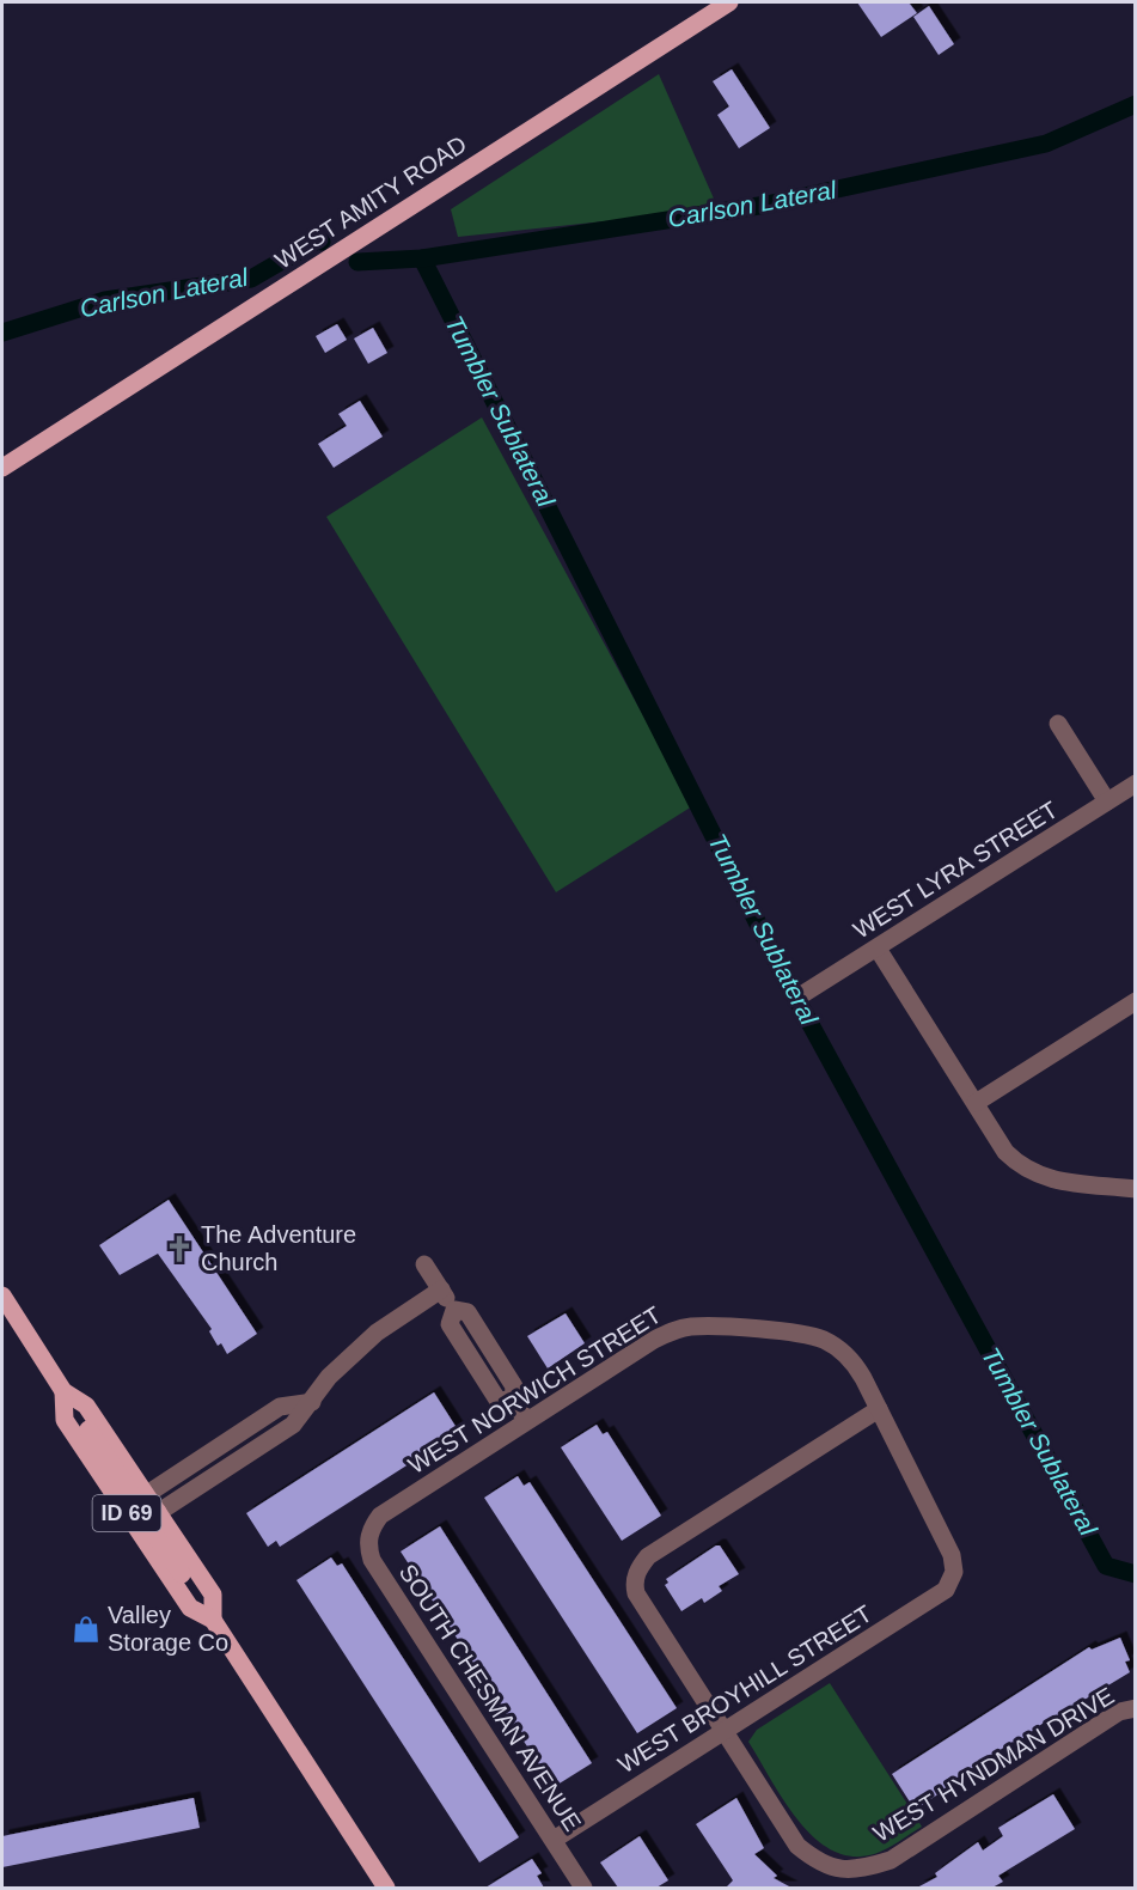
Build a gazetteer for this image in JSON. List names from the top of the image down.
{
  "streets": {
    "main road": ["WEST AMITY ROAD", "ID 69"],
    "street": [
      "WEST LYRA STREET",
      "WEST NORWICH STREET",
      "WEST BROYHILL STREET",
      "SOUTH CHESMAN AVENUE",
      "WEST HYNDMAN DRIVE"
    ]
  },
  "crossings": [
    ["WEST NORWICH STREET", "WEST BROYHILL STREET"],
    ["WEST NORWICH STREET", "SOUTH CHESMAN AVENUE"],
    ["WEST BROYHILL STREET", "SOUTH CHESMAN AVENUE"],
    ["WEST BROYHILL STREET", "WEST HYNDMAN DRIVE"]
  ],
  "water": ["Carlson Lateral", "Tumbler Sublateral"],
  "places": {
    "church": ["The Adventure Church"],
    "shop": ["Valley Storage Co"]
  }
}
